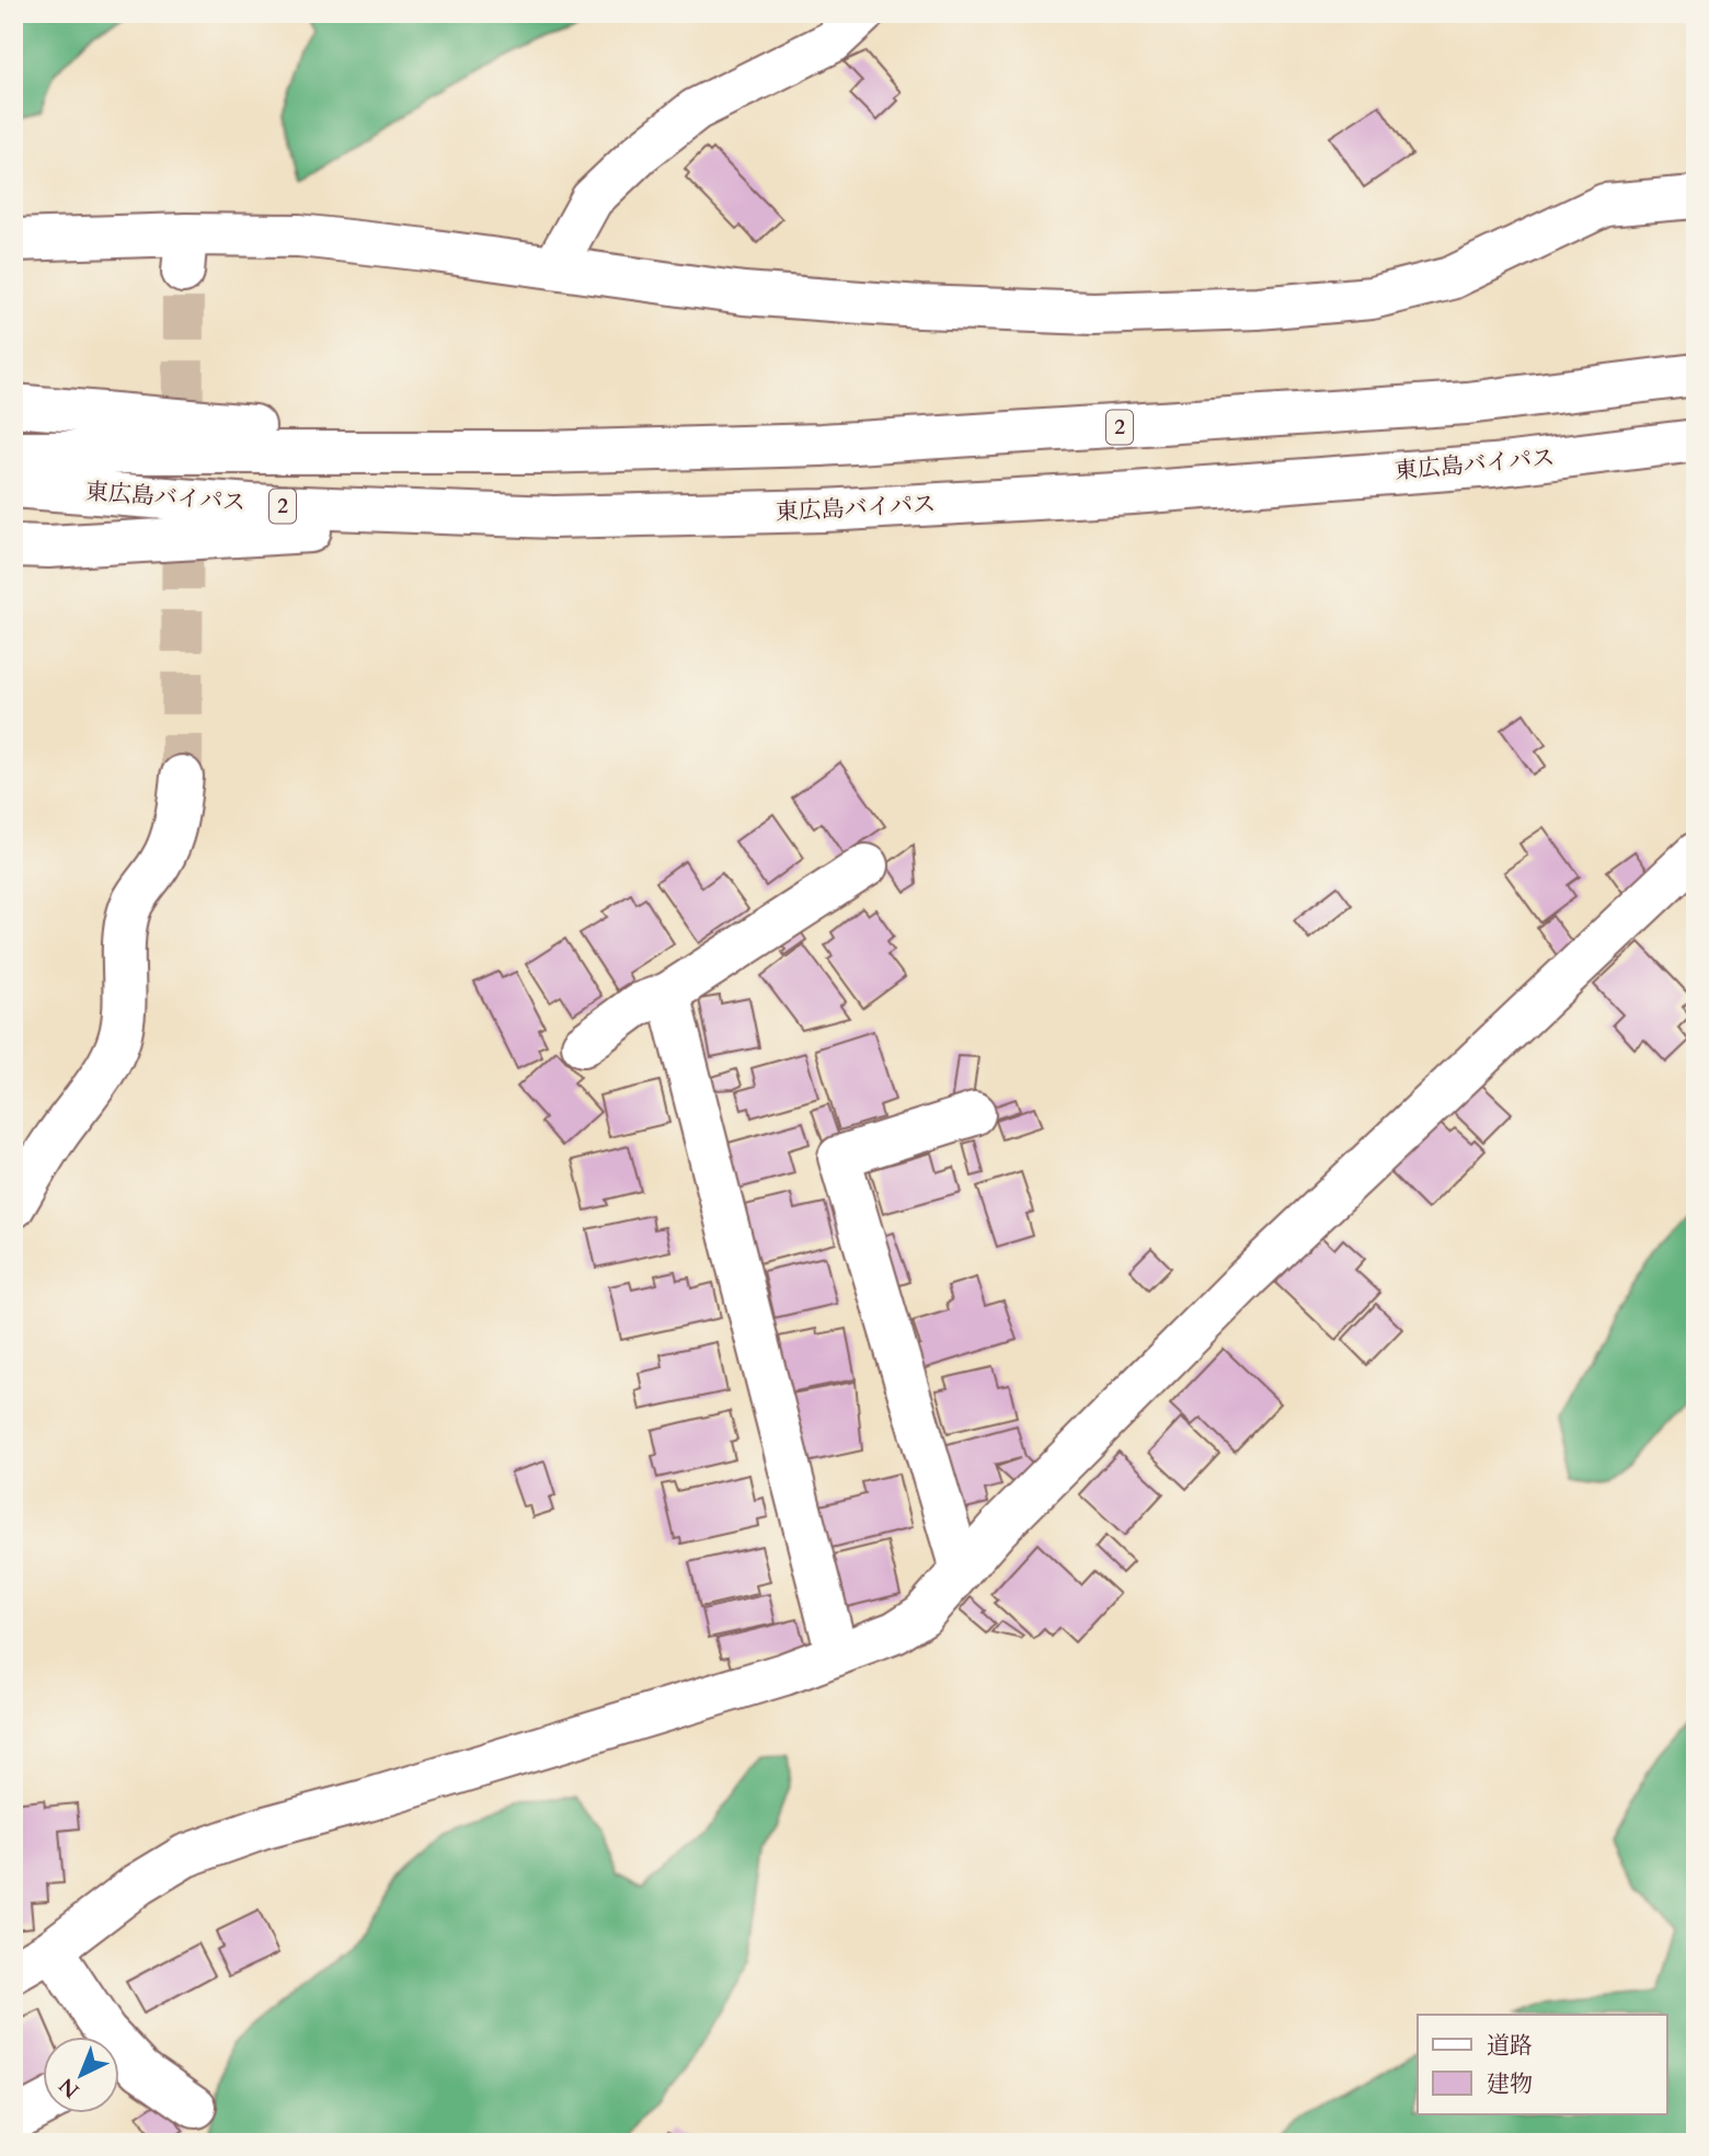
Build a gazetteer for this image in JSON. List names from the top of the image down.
{
  "streets": {
    "main road": ["2", "東広島バイパス"]
  },
  "crossings": [
    ["2", "東広島バイパス"]
  ],
  "legend": ["道路", "建物"],
  "north": "bottom left"
}
